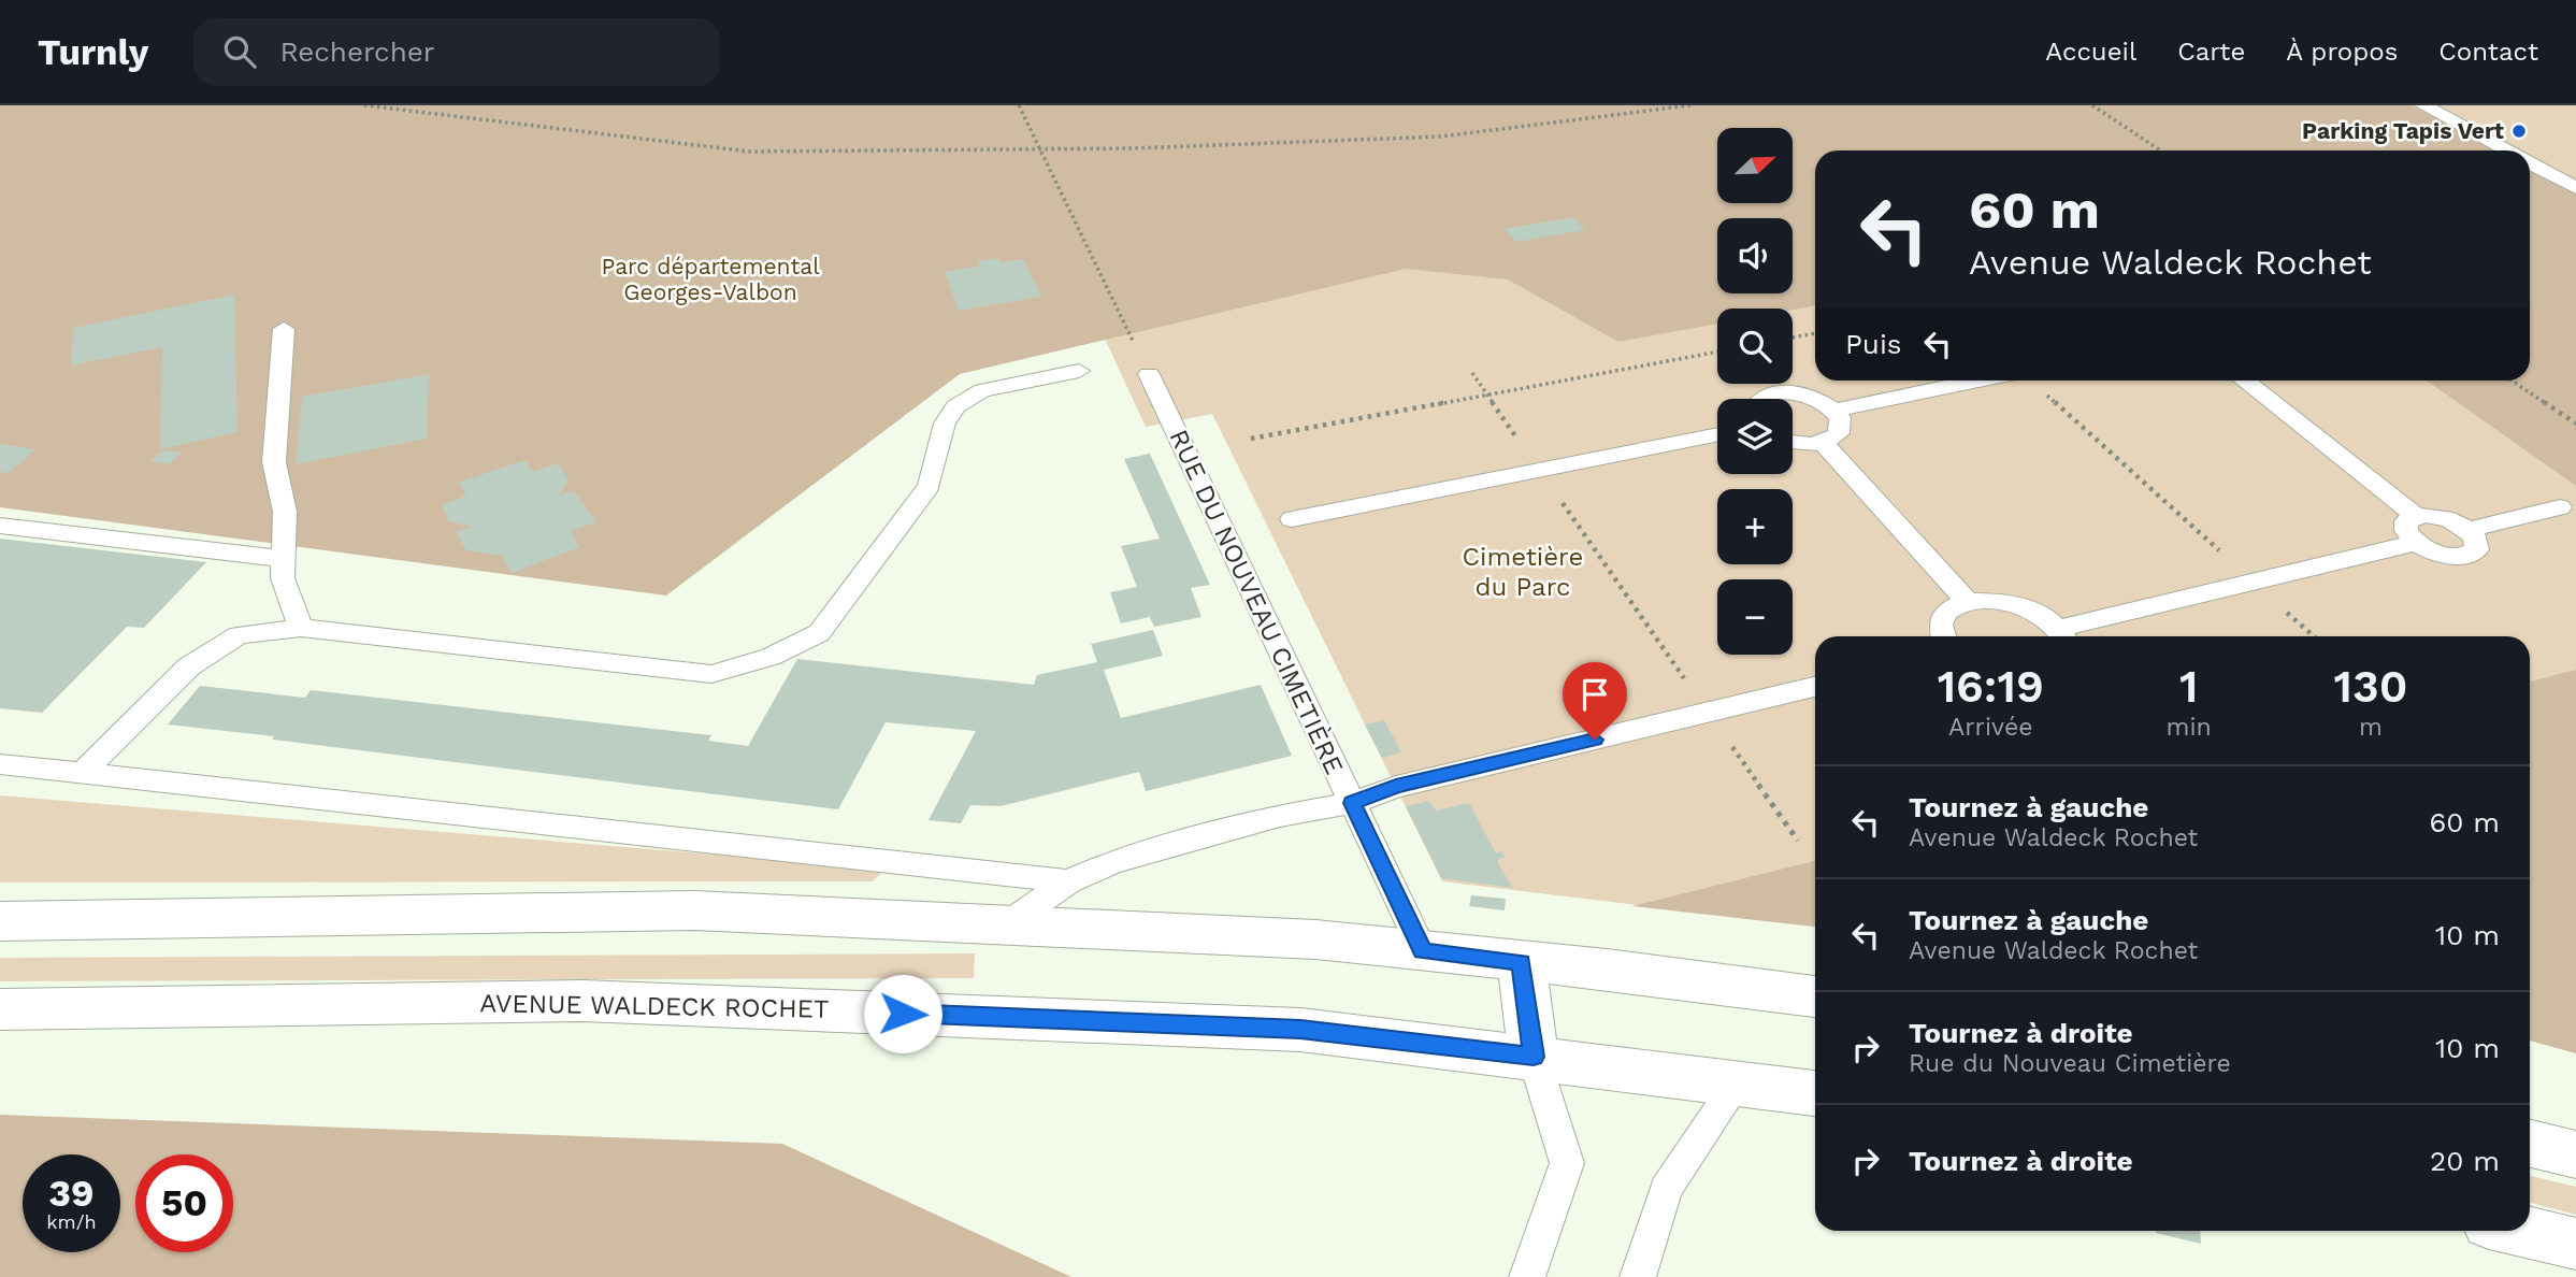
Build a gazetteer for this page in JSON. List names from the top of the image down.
{
  "streets": {
    "main road": ["AVENUE WALDECK ROCHET"],
    "lane": ["RUE DU NOUVEAU CIMETIÈRE"]
  },
  "parks": ["Parc départemental Georges-Valbon", "Cimetière du Parc"],
  "places": ["Parking Tapis Vert"],
  "north": "top right",
  "page": {
    "header": "Turnly",
    "search": "Rechercher",
    "nav": [
      "Accueil",
      "Carte",
      "À propos",
      "Contact"
    ],
    "map_buttons": ["+", "−"],
    "turn": ["60 m", "Avenue Waldeck Rochet"],
    "then": "Puis",
    "eta": [
      "16:19",
      "Arrivée",
      "1",
      "min",
      "130",
      "m"
    ],
    "list": [
      {
        "name": "Tournez à gauche",
        "note": "Avenue Waldeck Rochet",
        "value": "60 m"
      },
      {
        "name": "Tournez à gauche",
        "note": "Avenue Waldeck Rochet",
        "value": "10 m"
      },
      {
        "name": "Tournez à droite",
        "note": "Rue du Nouveau Cimetière",
        "value": "10 m"
      },
      {
        "name": "Tournez à droite",
        "value": "20 m"
      }
    ],
    "speed": "39 km/h",
    "limit": "50"
  }
}
